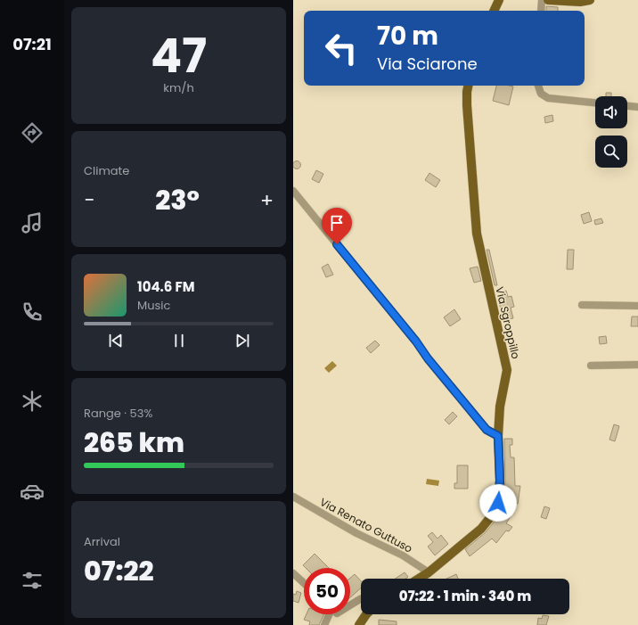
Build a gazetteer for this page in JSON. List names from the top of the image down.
{
  "streets": {
    "main road": ["Via Sgroppillo"],
    "street": ["Via Renato Guttuso"]
  },
  "crossings": [
    ["Via Sgroppillo", "Via Renato Guttuso"]
  ],
  "page": {
    "tabs": "07:21",
    "tile": [
      ["47", "km/h"],
      "Climate",
      ["Range · 53%", "265 km"],
      ["Arrival", "07:22"]
    ],
    "turn": ["70 m", "Via Sciarone"],
    "heat": ["−", "23°", "+"],
    "song": ["104.6 FM", "Music"],
    "limit": "50",
    "trip": "07:22 · 1 min · 340 m"
  }
}
